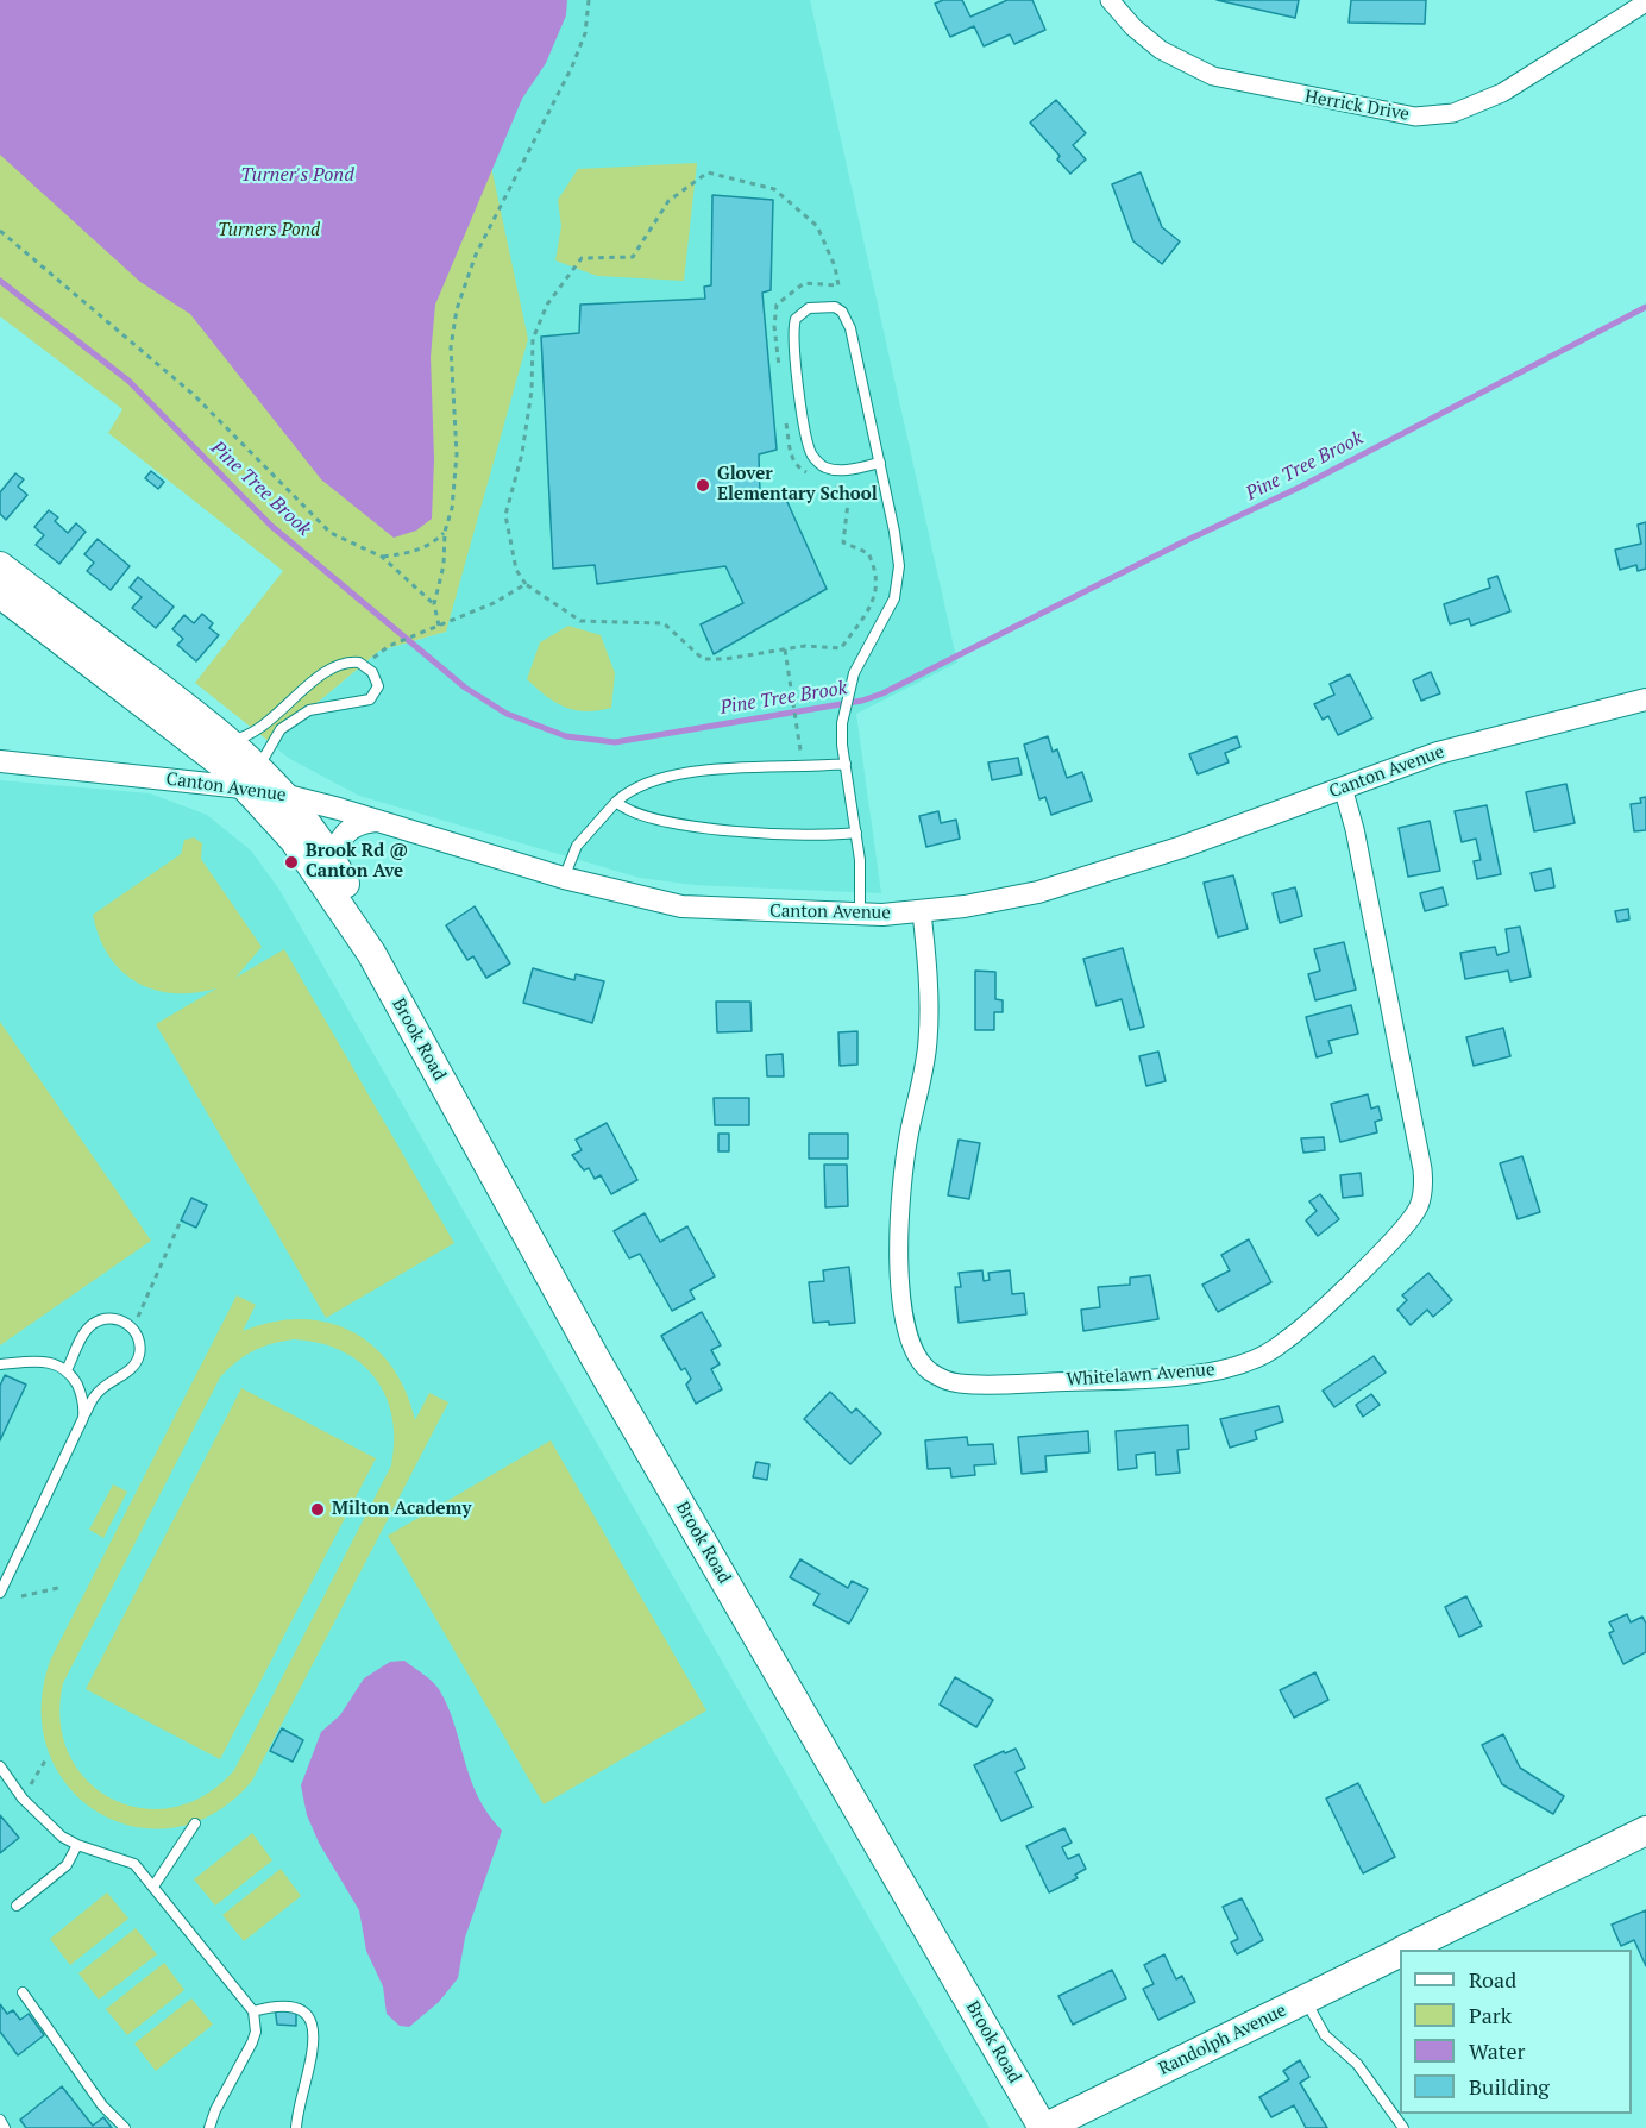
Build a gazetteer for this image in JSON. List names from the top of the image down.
{
  "streets": {
    "main road": ["Brook Road", "Randolph Avenue"],
    "street": ["Herrick Drive", "Canton Avenue", "Whitelawn Avenue"]
  },
  "crossings": [
    ["Canton Avenue", "Brook Road"],
    ["Canton Avenue", "Whitelawn Avenue"],
    ["Brook Road", "Randolph Avenue"]
  ],
  "water": ["Turner's Pond", "Pine Tree Brook"],
  "parks": ["Turners Pond"],
  "places": ["Glover Elementary School", "Brook Rd @ Canton Ave", "Milton Academy"],
  "legend": [
    "Road",
    "Park",
    "Water",
    "Building"
  ]
}
